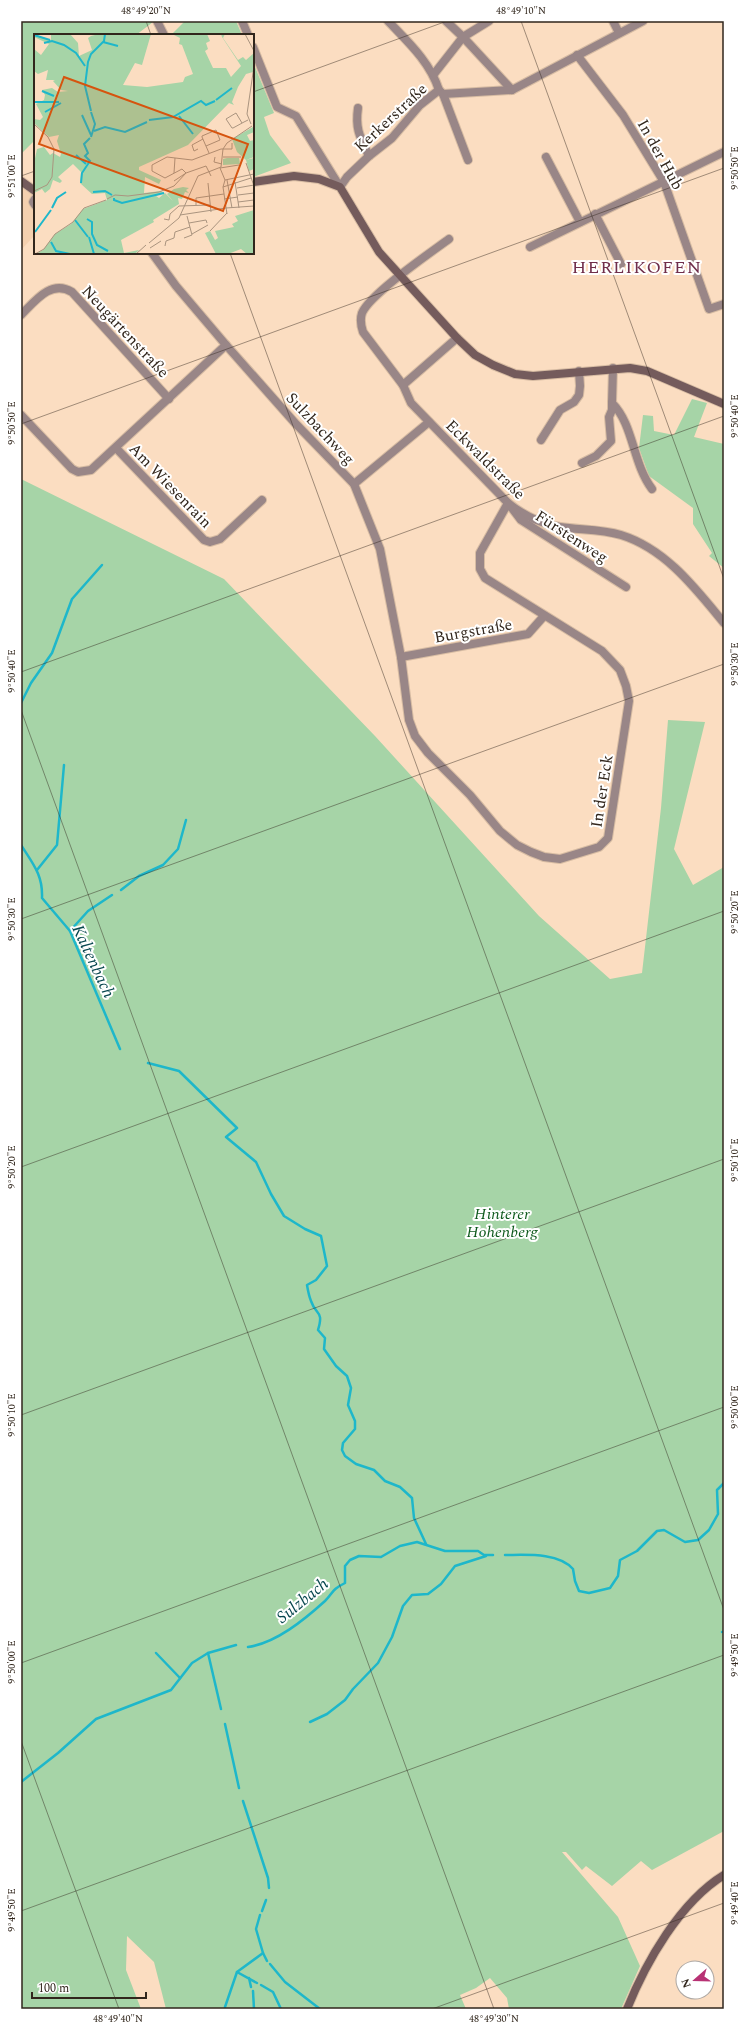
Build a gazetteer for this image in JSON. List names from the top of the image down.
{
  "streets": {
    "street": [
      "Kerkerstraße",
      "In der Hub",
      "Neugärtenstraße",
      "Sulzbachweg",
      "Eckwaldstraße",
      "Am Wiesenrain",
      "Fürstenweg",
      "Burgstraße",
      "In der Eck"
    ]
  },
  "crossings": [
    ["Kerkerstraße", "In der Hub"],
    ["Neugärtenstraße", "Sulzbachweg"],
    ["Neugärtenstraße", "Am Wiesenrain"],
    ["Sulzbachweg", "Burgstraße"],
    ["Sulzbachweg", "In der Eck"],
    ["Eckwaldstraße", "Fürstenweg"],
    ["Eckwaldstraße", "In der Eck"],
    ["Fürstenweg", "In der Eck"],
    ["Burgstraße", "In der Eck"]
  ],
  "districts": ["HERLIKOFEN"],
  "water": ["Kaltenbach", "Sulzbach"],
  "parks": ["Hinterer Hohenberg"],
  "scale_bar": "100 m",
  "north": "left",
  "coordinates": [
    "48°49'20\"N",
    "48°49'10\"N",
    "9°50'50\"E",
    "9°51'00\"E",
    "9°50'40\"E",
    "9°50'30\"E",
    "9°50'20\"E",
    "9°50'10\"E",
    "9°50'00\"E",
    "9°49'50\"E",
    "9°49'40\"E",
    "48°49'40\"N",
    "48°49'30\"N"
  ]
}
